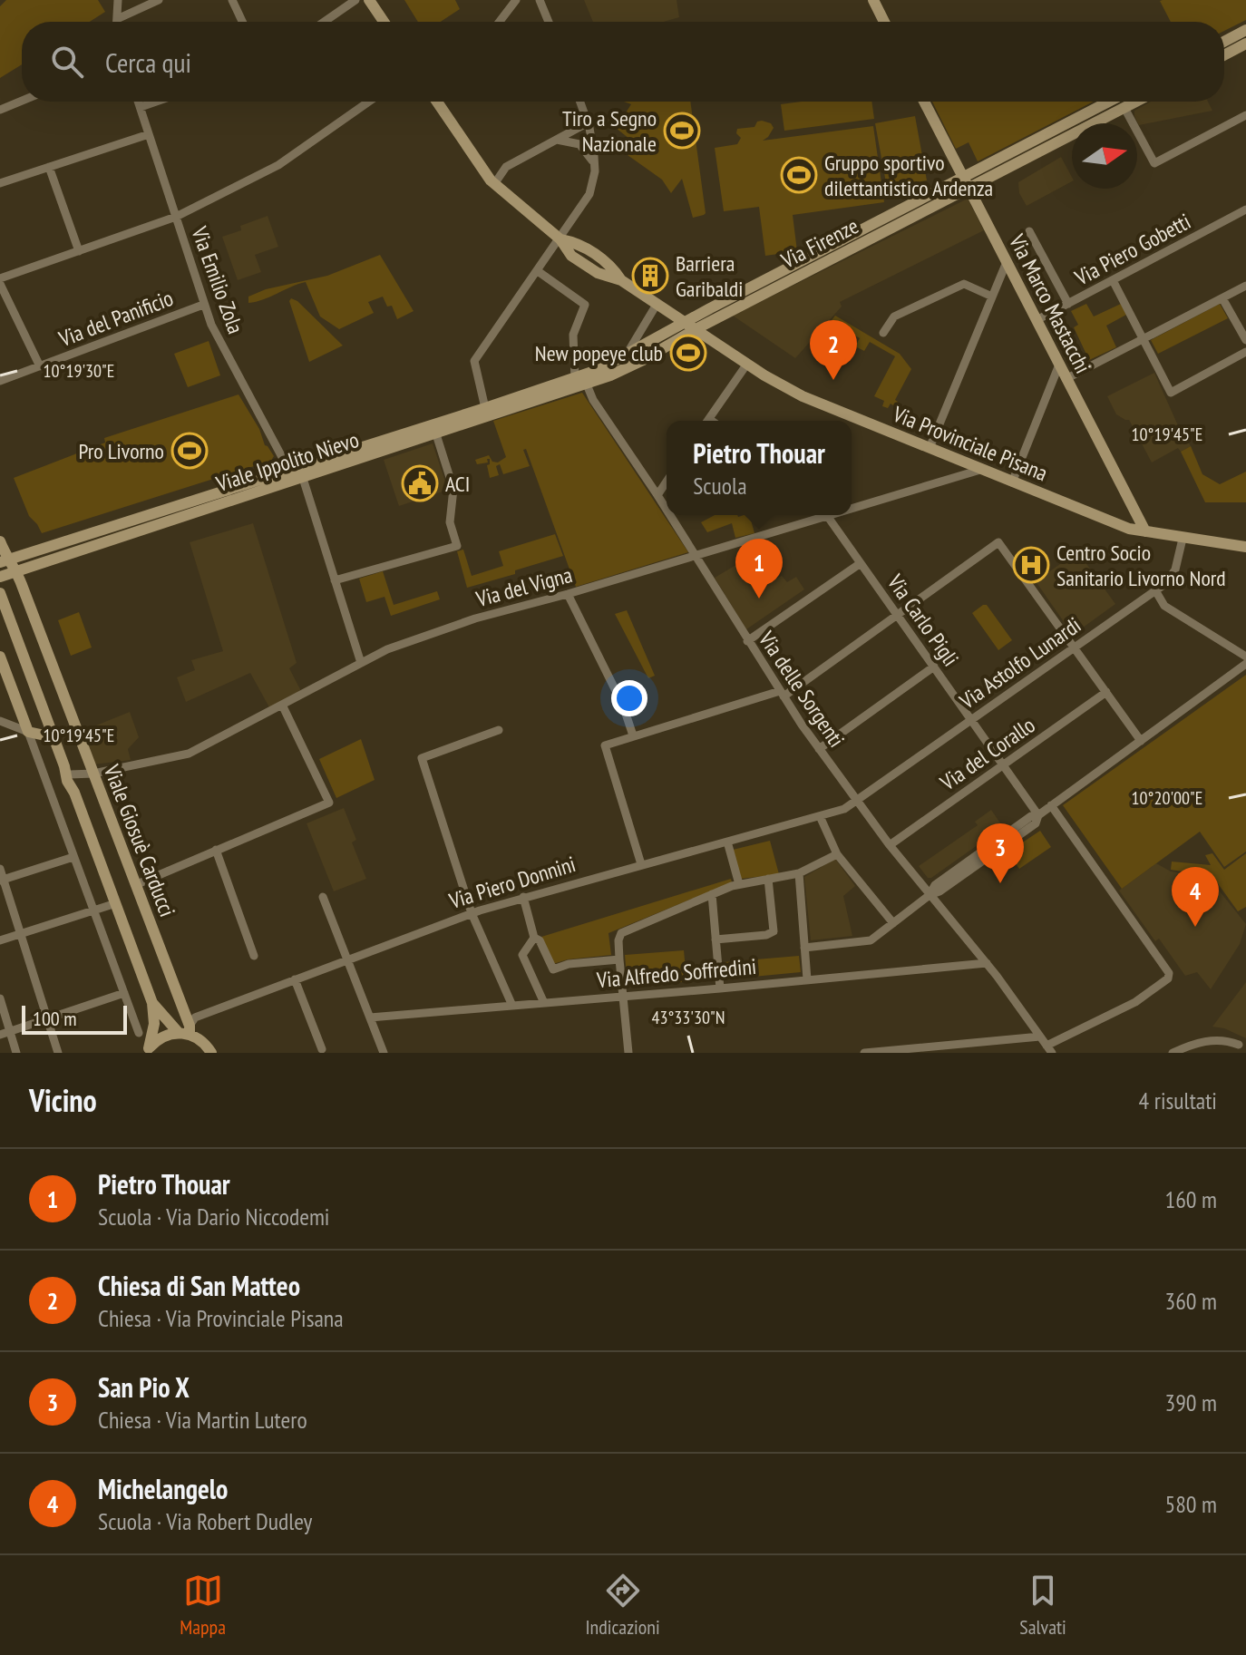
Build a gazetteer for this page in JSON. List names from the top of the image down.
{
  "streets": {
    "main road": [
      "Via Firenze",
      "Via Marco Mastacchi",
      "Via Provinciale Pisana",
      "Viale Ippolito Nievo",
      "Viale Giosuè Carducci"
    ],
    "street": [
      "Via Piero Gobetti",
      "Via Emilio Zola",
      "Via del Panificio",
      "Via del Vigna",
      "Via Carlo Pigli",
      "Via Astolfo Lunardi",
      "Via delle Sorgenti",
      "Via del Corallo",
      "Via Piero Donnini",
      "Via Alfredo Soffredini"
    ]
  },
  "crossings": [
    ["Via Firenze", "Via Marco Mastacchi"],
    ["Via Firenze", "Via Provinciale Pisana"],
    ["Via Firenze", "Viale Ippolito Nievo"],
    ["Via Firenze", "Via delle Sorgenti"],
    ["Via Piero Gobetti", "Via Marco Mastacchi"],
    ["Via Emilio Zola", "Via del Panificio"],
    ["Via Emilio Zola", "Viale Ippolito Nievo"],
    ["Via Emilio Zola", "Via del Vigna"],
    ["Via Marco Mastacchi", "Via Provinciale Pisana"],
    ["Via Provinciale Pisana", "Via del Vigna"],
    ["Via Provinciale Pisana", "Via Astolfo Lunardi"],
    ["Viale Ippolito Nievo", "Via delle Sorgenti"],
    ["Viale Ippolito Nievo", "Viale Giosuè Carducci"],
    ["Via del Vigna", "Via Carlo Pigli"],
    ["Via del Vigna", "Via delle Sorgenti"],
    ["Via del Vigna", "Viale Giosuè Carducci"],
    ["Via Carlo Pigli", "Via Astolfo Lunardi"],
    ["Via Carlo Pigli", "Via del Corallo"],
    ["Via Astolfo Lunardi", "Via delle Sorgenti"],
    ["Via Astolfo Lunardi", "Via Piero Donnini"],
    ["Via delle Sorgenti", "Via del Corallo"],
    ["Via delle Sorgenti", "Via Piero Donnini"],
    ["Via delle Sorgenti", "Via Alfredo Soffredini"],
    ["Viale Giosuè Carducci", "Via Piero Donnini"]
  ],
  "places": {
    "sports": [
      "Tiro a Segno Nazionale",
      "Gruppo sportivo dilettantistico Ardenza",
      "New popeye club",
      "Pro Livorno"
    ],
    "building": ["Barriera Garibaldi"],
    "public building": ["ACI"],
    "hospital": ["Centro Socio Sanitario Livorno Nord"]
  },
  "scale_bar": "100 m",
  "north": "right",
  "page": {
    "search": "Cerca qui",
    "pins": [
      "2",
      "1",
      "3",
      "4"
    ],
    "popup": ["Pietro Thouar", "Scuola"],
    "scale": "100 m",
    "heading": ["Vicino", "4 risultati"],
    "list": [
      {
        "mark": "1",
        "name": "Pietro Thouar",
        "note": "Scuola · Via Dario Niccodemi",
        "value": "160 m"
      },
      {
        "mark": "2",
        "name": "Chiesa di San Matteo",
        "note": "Chiesa · Via Provinciale Pisana",
        "value": "360 m"
      },
      {
        "mark": "3",
        "name": "San Pio X",
        "note": "Chiesa · Via Martin Lutero",
        "value": "390 m"
      },
      {
        "mark": "4",
        "name": "Michelangelo",
        "note": "Scuola · Via Robert Dudley",
        "value": "580 m"
      }
    ],
    "nav": ["Mappa", "Indicazioni", "Salvati"]
  },
  "coordinates": [
    "10°19'30\"E",
    "10°19'45\"E",
    "10°20'00\"E",
    "43°33'30\"N"
  ]
}
